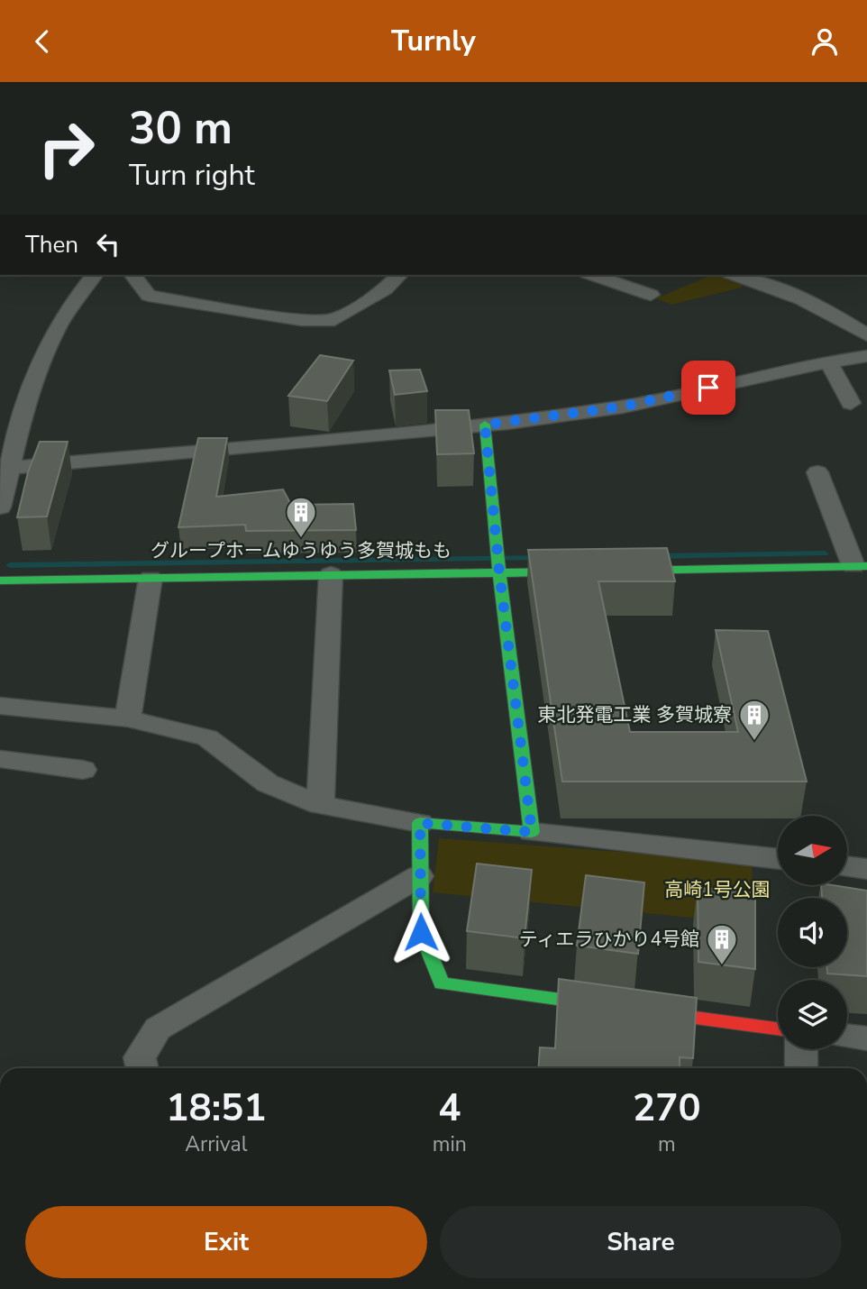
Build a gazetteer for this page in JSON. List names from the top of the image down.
{
  "parks": ["高崎1号公園"],
  "places": {
    "building": ["グループホームゆうゆう多賀城もも", "東北発電工業 多賀城寮", "ティエラひかり4号館"]
  },
  "north": "right",
  "page": {
    "header": "Turnly",
    "turn": ["30 m", "Turn right"],
    "then": "Then",
    "eta": [
      "18:51",
      "Arrival",
      "4",
      "min",
      "270",
      "m"
    ],
    "buttons": ["Exit", "Share"]
  }
}
